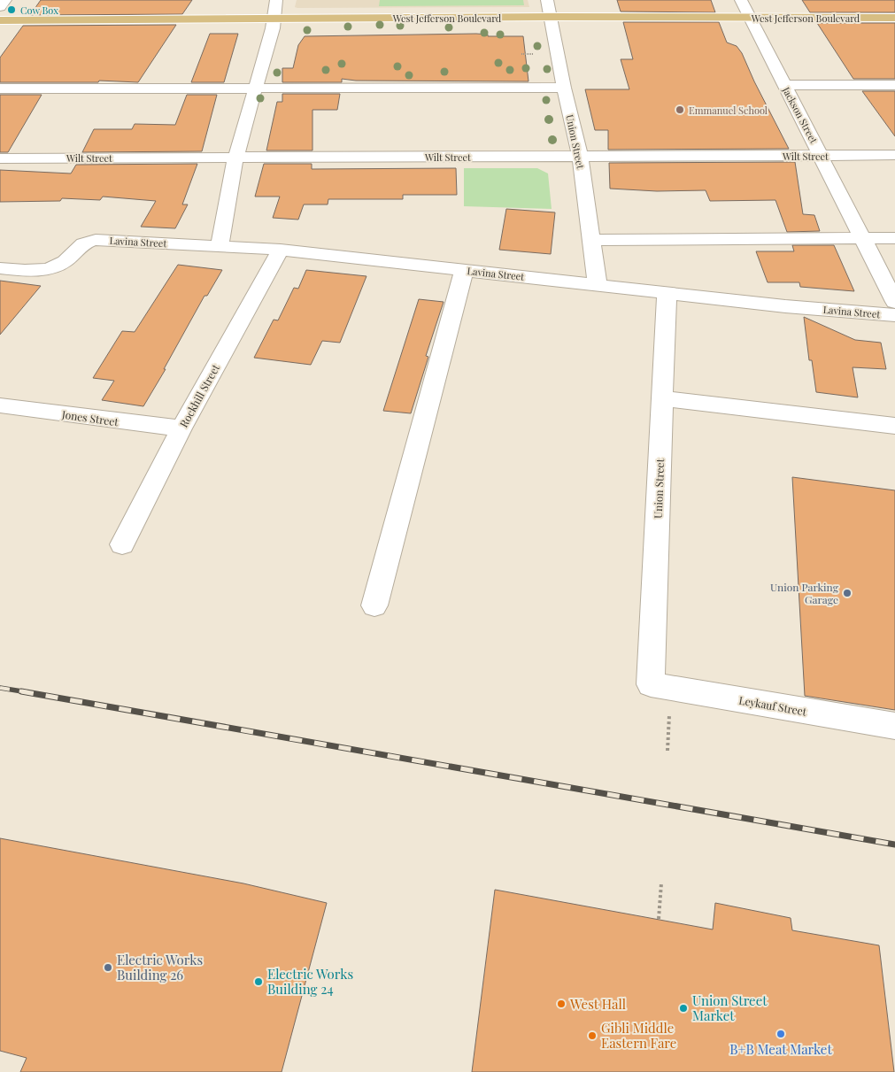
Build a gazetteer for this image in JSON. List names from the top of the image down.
{
  "streets": {
    "main road": ["West Jefferson Boulevard"],
    "street": [
      "Jackson Street",
      "Union Street",
      "Wilt Street",
      "Lavina Street",
      "Rockhill Street",
      "Jones Street",
      "Leykauf Street"
    ]
  },
  "crossings": [
    ["West Jefferson Boulevard", "Jackson Street"],
    ["West Jefferson Boulevard", "Union Street"],
    ["Jackson Street", "Wilt Street"],
    ["Union Street", "Wilt Street"],
    ["Union Street", "Lavina Street"],
    ["Union Street", "Leykauf Street"],
    ["Lavina Street", "Rockhill Street"],
    ["Rockhill Street", "Jones Street"]
  ],
  "places": [
    "Cow Box",
    "Emmanuel School",
    "Union Parking Garage",
    "Electric Works Building 26",
    "Electric Works Building 24",
    "West Hall",
    "Union Street Market",
    "B+B Meat Market",
    "Gibli Middle Eastern Fare"
  ]
}
